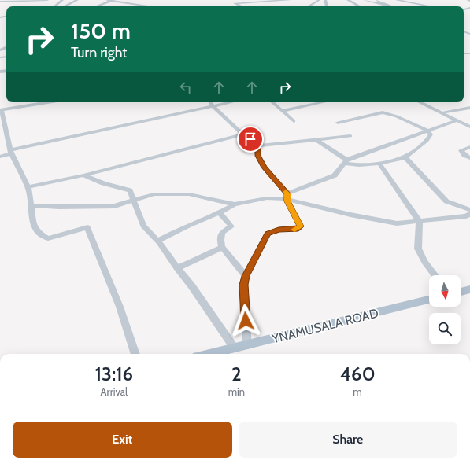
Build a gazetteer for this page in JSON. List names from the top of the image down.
{
  "streets": {
    "main road": ["YNAMUSALA ROAD"]
  },
  "north": "bottom",
  "page": {
    "turn": ["150 m", "Turn right"],
    "eta": [
      "13:16",
      "Arrival",
      "2",
      "min",
      "460",
      "m"
    ],
    "buttons": ["Exit", "Share"]
  }
}
